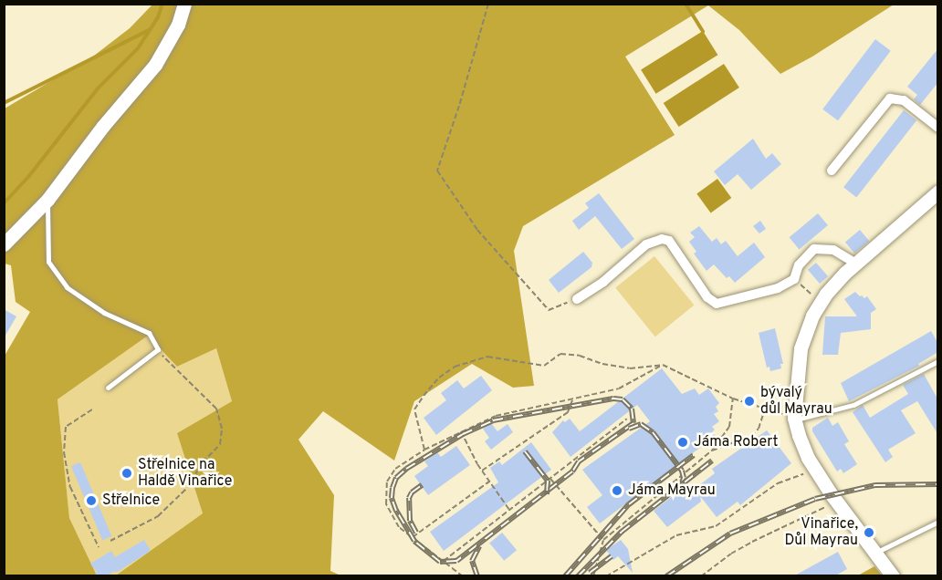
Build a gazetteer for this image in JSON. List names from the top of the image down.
{
  "places": [
    "bývalý důl Mayrau",
    "Jáma Robert",
    "Střelnice na Haldě Vinařice",
    "Jáma Mayrau",
    "Střelnice",
    "Vinařice, Důl Mayrau"
  ]
}
